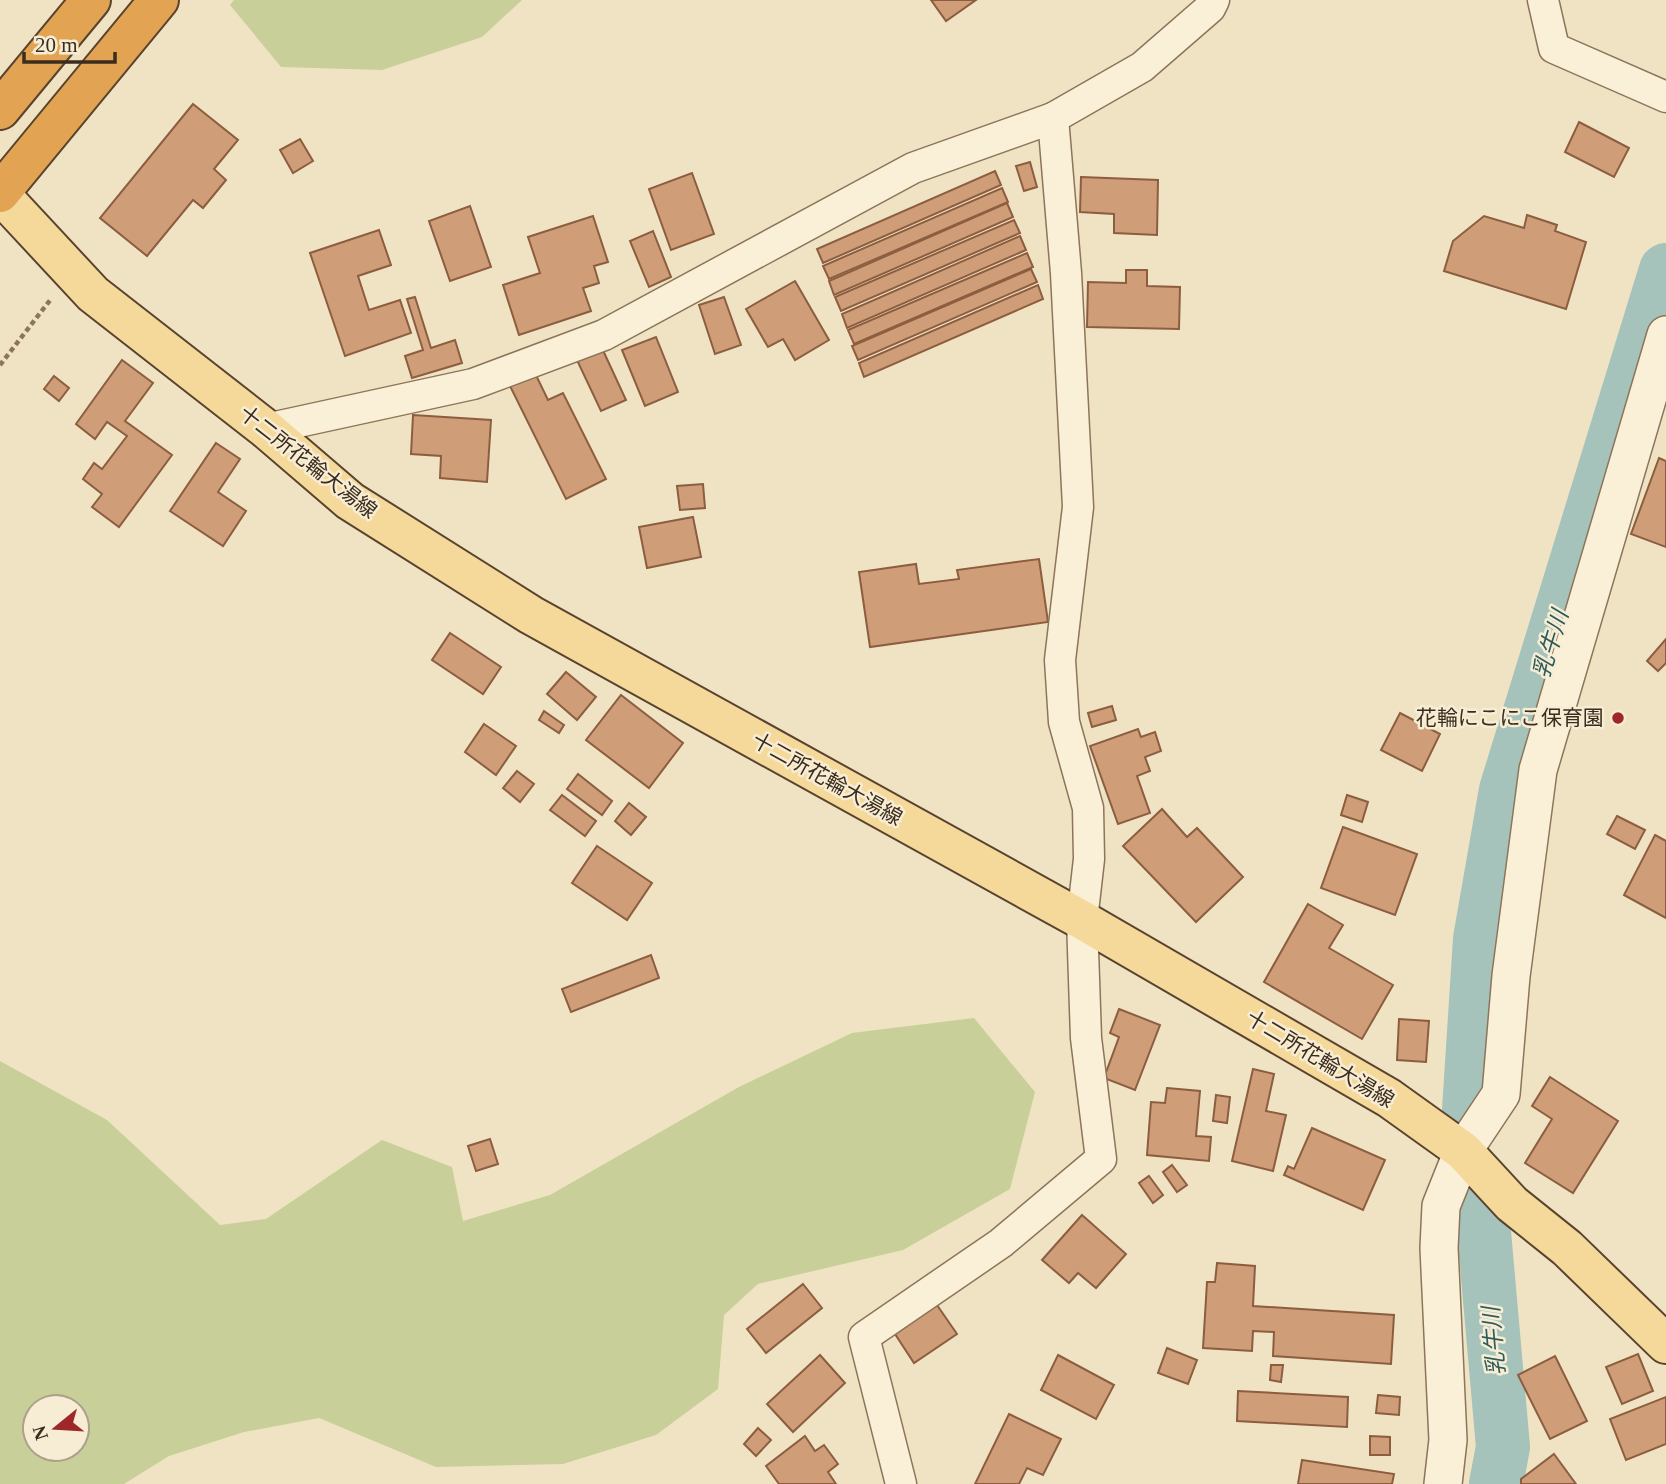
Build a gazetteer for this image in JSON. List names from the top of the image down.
{
  "streets": {
    "main road": ["十二所花輪大湯線"]
  },
  "water": ["乳牛川"],
  "places": ["花輪にこにこ保育園"],
  "scale_bar": "20 m",
  "north": "left"
}
